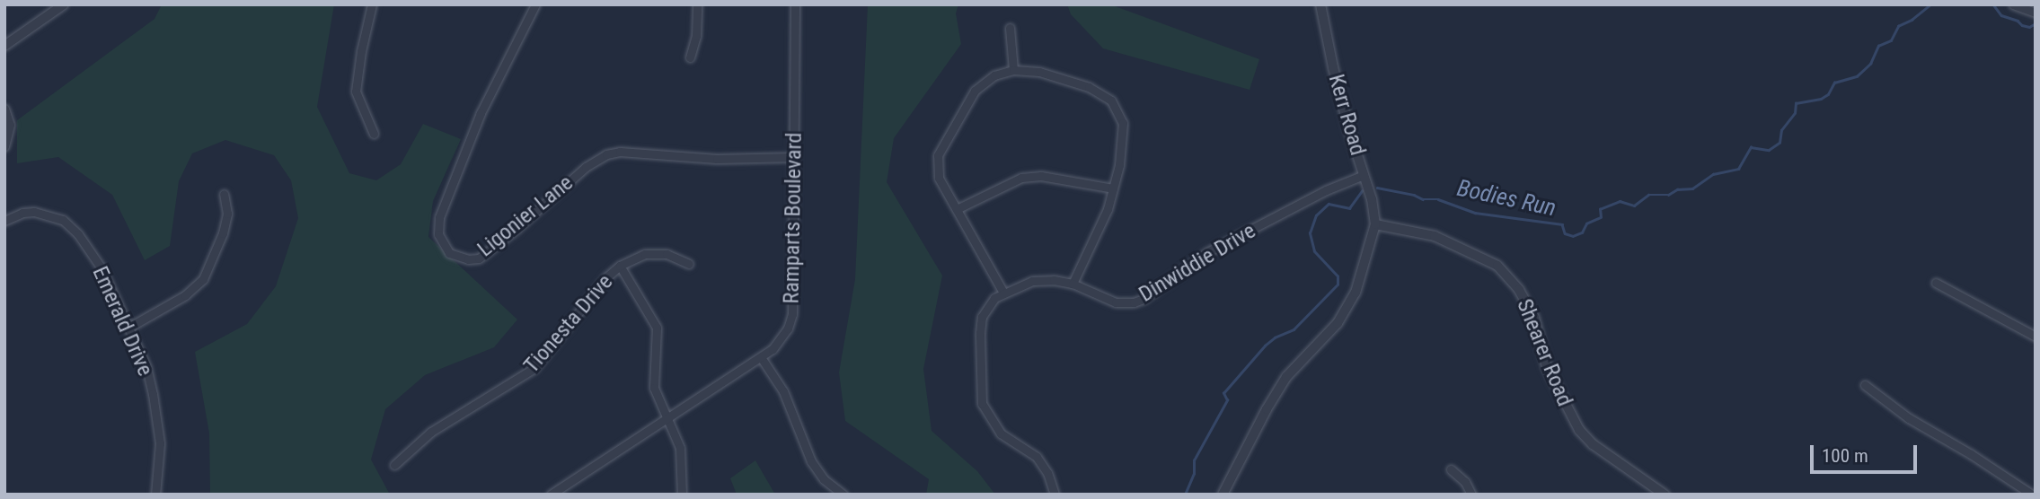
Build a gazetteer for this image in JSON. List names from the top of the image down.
{
  "streets": {
    "street": [
      "Kerr Road",
      "Ligonier Lane",
      "Ramparts Boulevard",
      "Dinwiddie Drive",
      "Emerald Drive",
      "Tionesta Drive",
      "Shearer Road"
    ]
  },
  "crossings": [
    ["Kerr Road", "Dinwiddie Drive"],
    ["Kerr Road", "Shearer Road"],
    ["Ligonier Lane", "Ramparts Boulevard"]
  ],
  "water": ["Bodies Run"],
  "scale_bar": "100 m"
}
